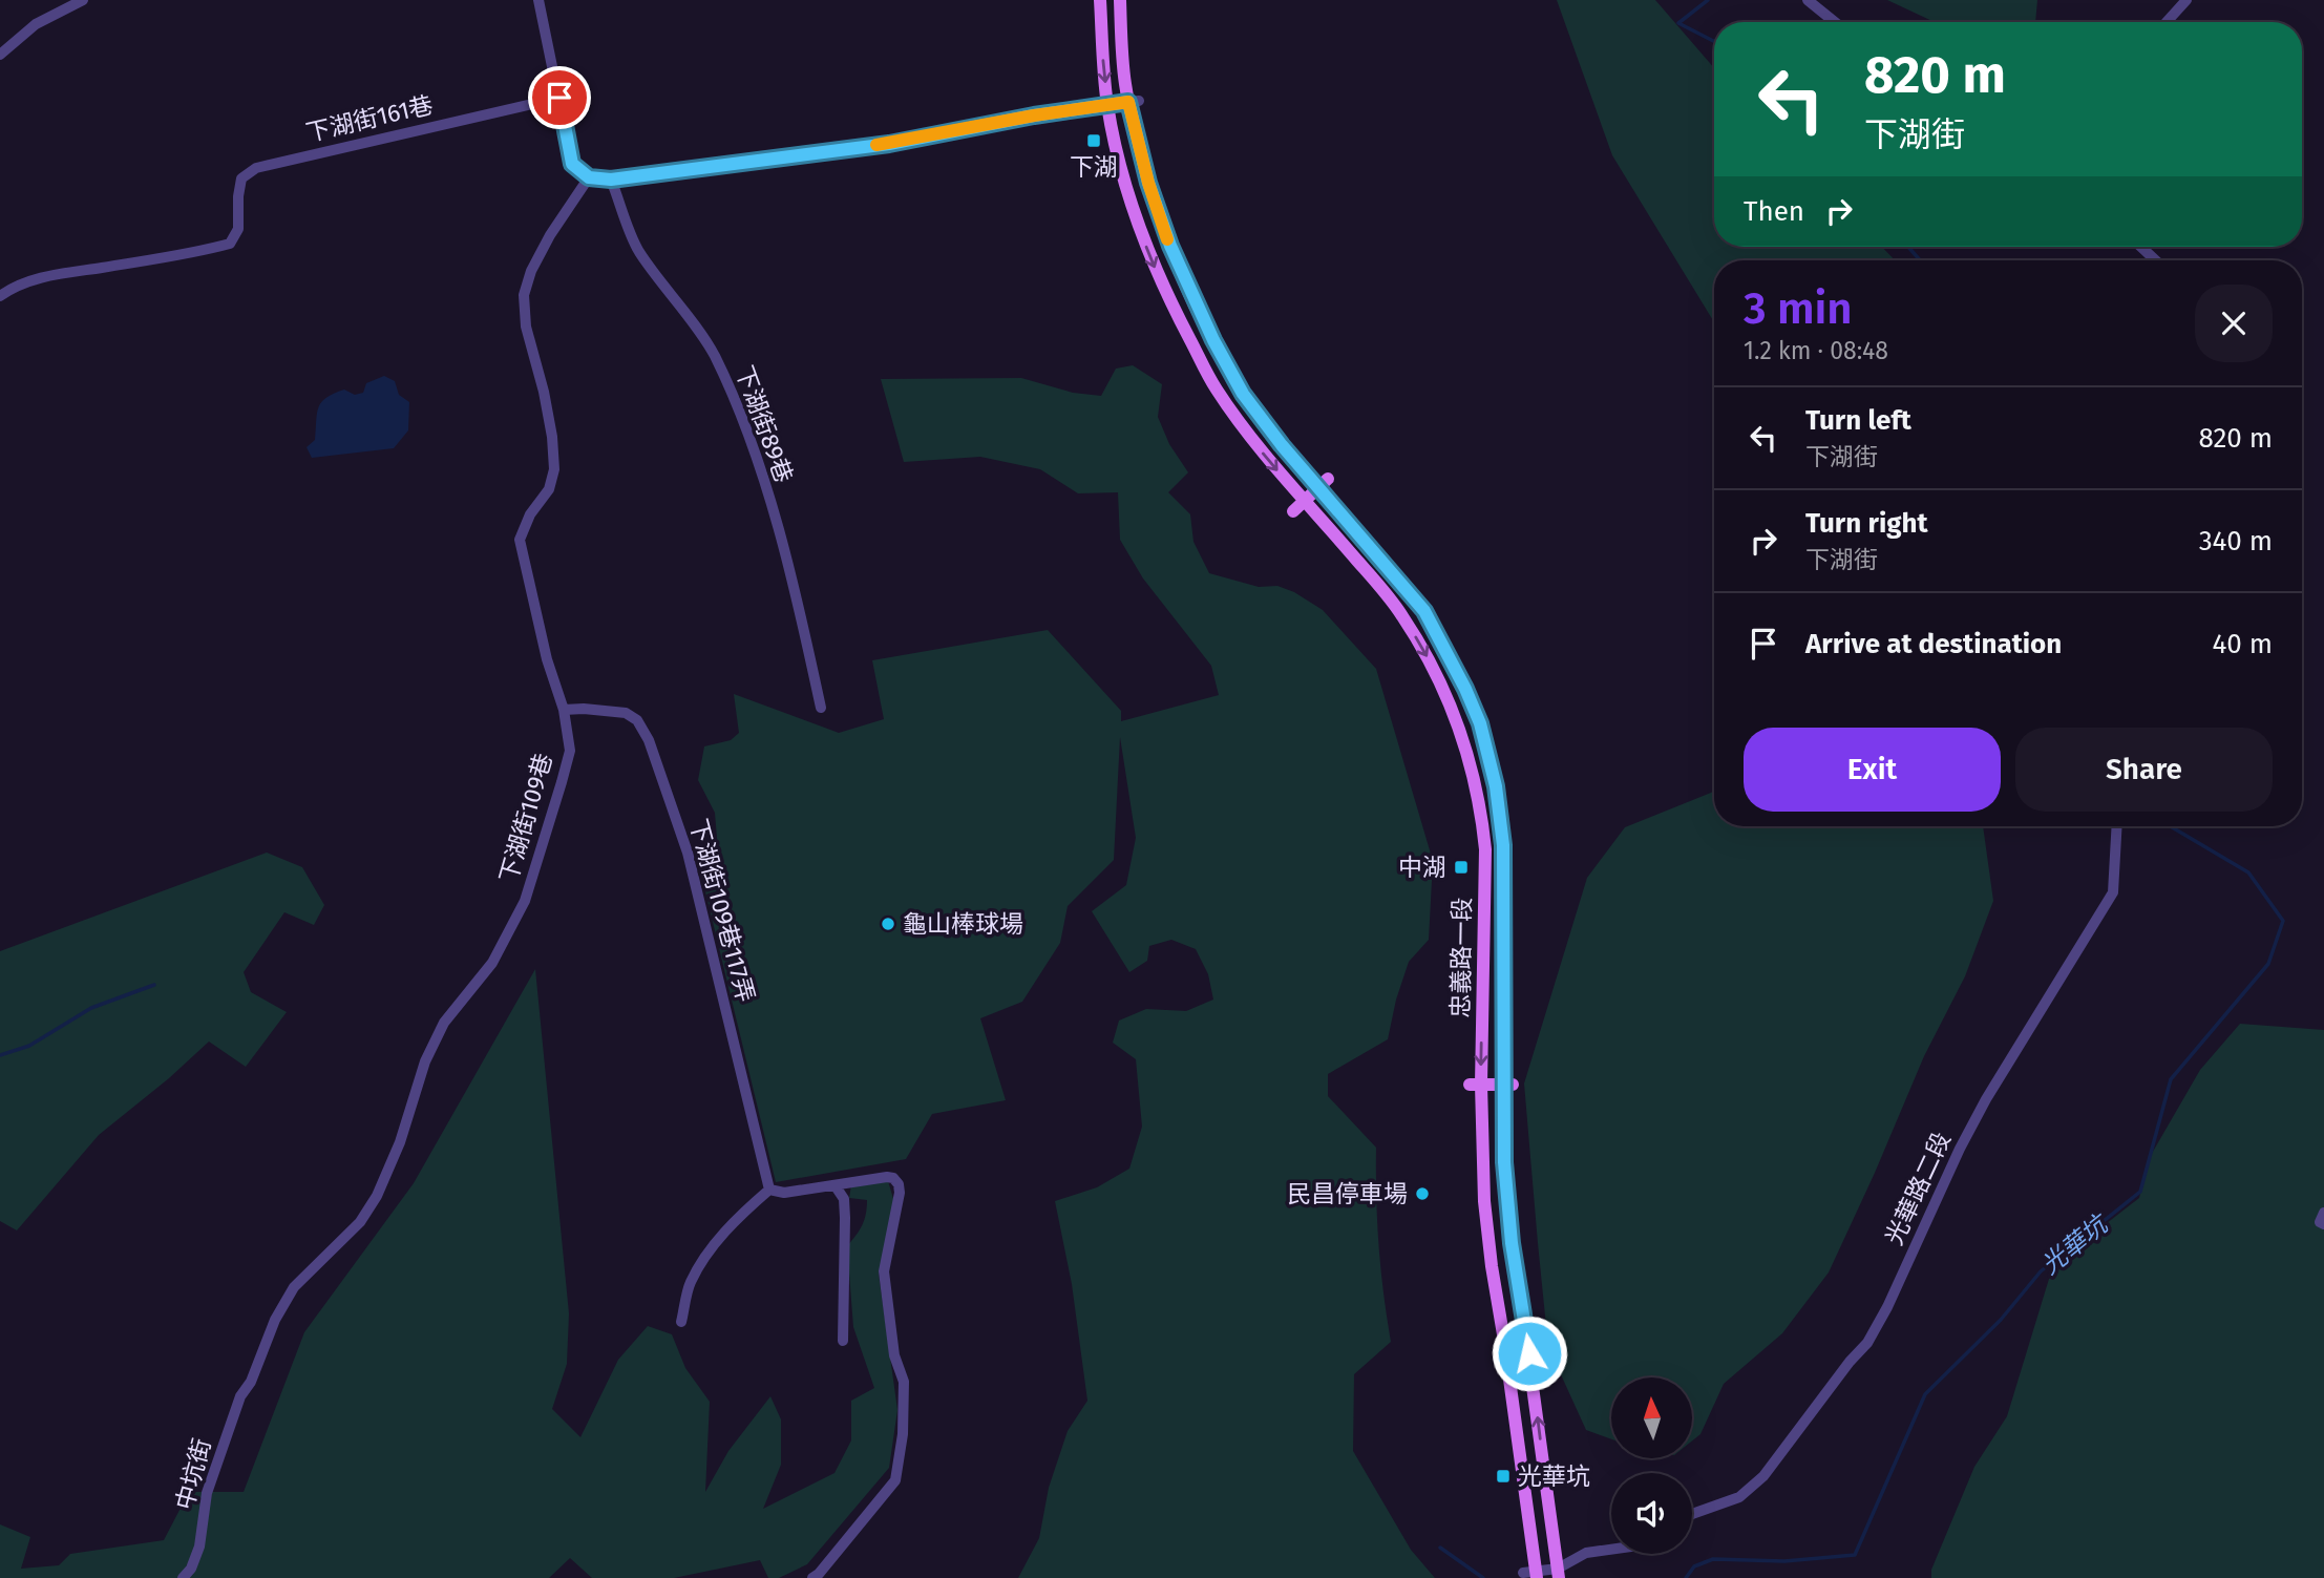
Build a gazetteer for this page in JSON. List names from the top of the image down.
{
  "streets": {
    "main road": ["忠義路一段"],
    "street": [
      "下湖街161巷",
      "下湖街89巷",
      "下湖街109巷",
      "下湖街109巷117弄",
      "光華路二段",
      "中坑街"
    ]
  },
  "crossings": [
    ["下湖街109巷", "下湖街109巷117弄"],
    ["下湖街109巷", "中坑街"]
  ],
  "water": ["光華坑"],
  "places": {
    "transit": ["下湖", "中湖", "光華坑"],
    "other": ["龜山棒球場", "民昌停車場"]
  },
  "north": "top",
  "page": {
    "turn": ["820 m", "下湖街"],
    "then": "Then",
    "heading": ["3 min", "1.2 km · 08:48"],
    "list": [
      {
        "name": "Turn left",
        "note": "下湖街",
        "value": "820 m"
      },
      {
        "name": "Turn right",
        "note": "下湖街",
        "value": "340 m"
      },
      {
        "name": "Arrive at destination",
        "value": "40 m"
      }
    ],
    "buttons": ["Exit", "Share"]
  }
}
